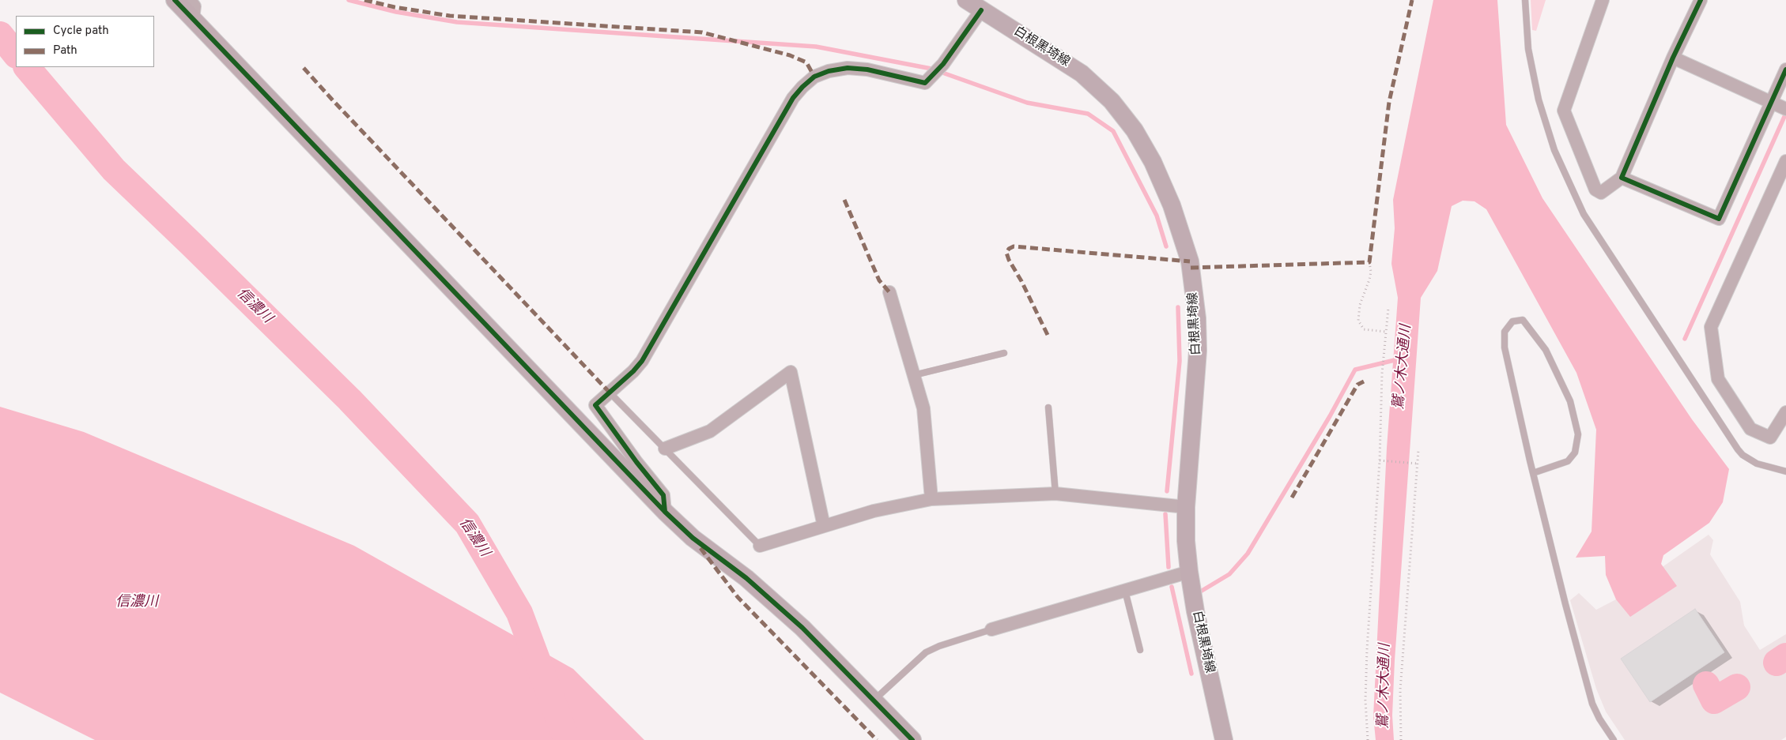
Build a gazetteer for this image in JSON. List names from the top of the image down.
{
  "streets": {
    "street": ["白根黒埼線"]
  },
  "water": ["信濃川", "鷲ノ木大通川"],
  "legend": ["Cycle path", "Path"]
}
